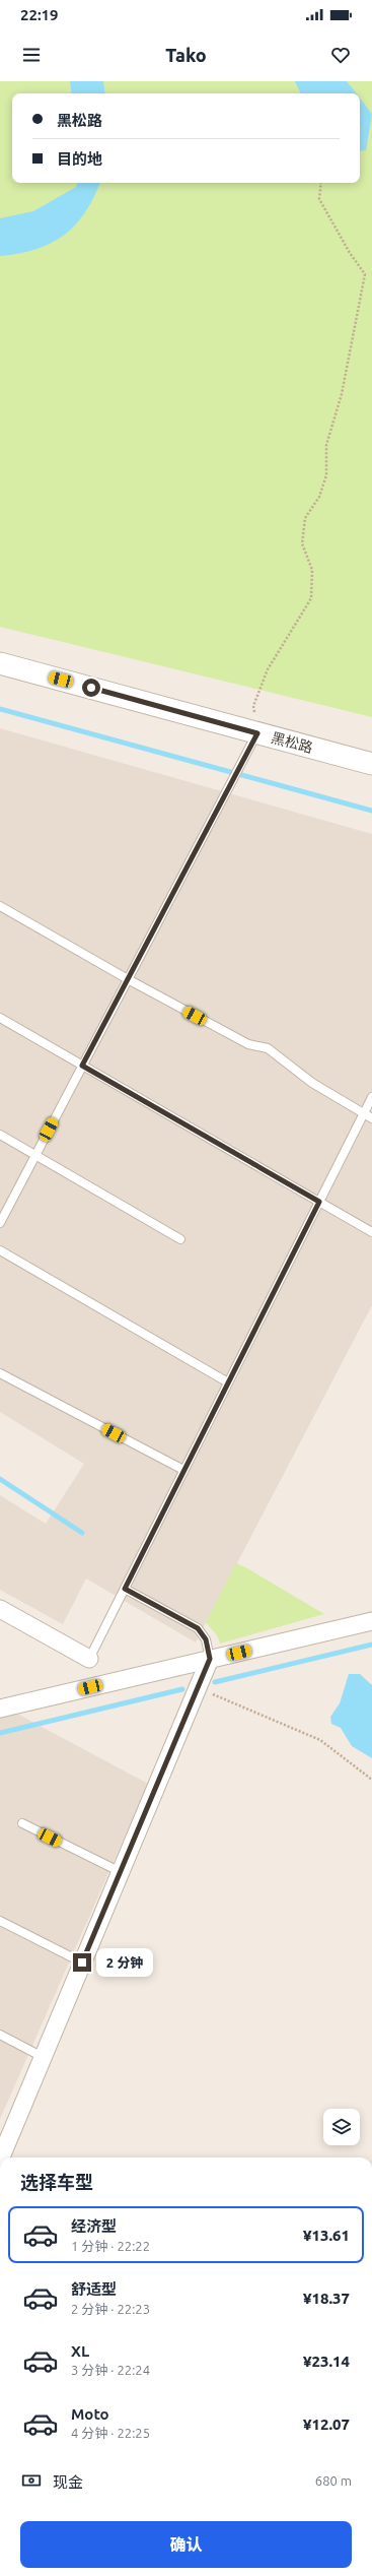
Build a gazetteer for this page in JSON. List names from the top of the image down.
{
  "streets": {
    "street": ["黑松路"]
  },
  "page": {
    "status": "22:19",
    "header": "Tako",
    "banner": ["黑松路", "目的地"],
    "bubble": "2 分钟",
    "heading": "选择车型",
    "list": [
      {
        "name": "经济型",
        "note": "1 分钟 · 22:22",
        "value": "¥13.61"
      },
      {
        "name": "舒适型",
        "note": "2 分钟 · 22:23",
        "value": "¥18.37"
      },
      {
        "name": "XL",
        "note": "3 分钟 · 22:24",
        "value": "¥23.14"
      },
      {
        "name": "Moto",
        "note": "4 分钟 · 22:25",
        "value": "¥12.07"
      }
    ],
    "pay": ["现金", "680 m"],
    "buttons": "确认"
  }
}
